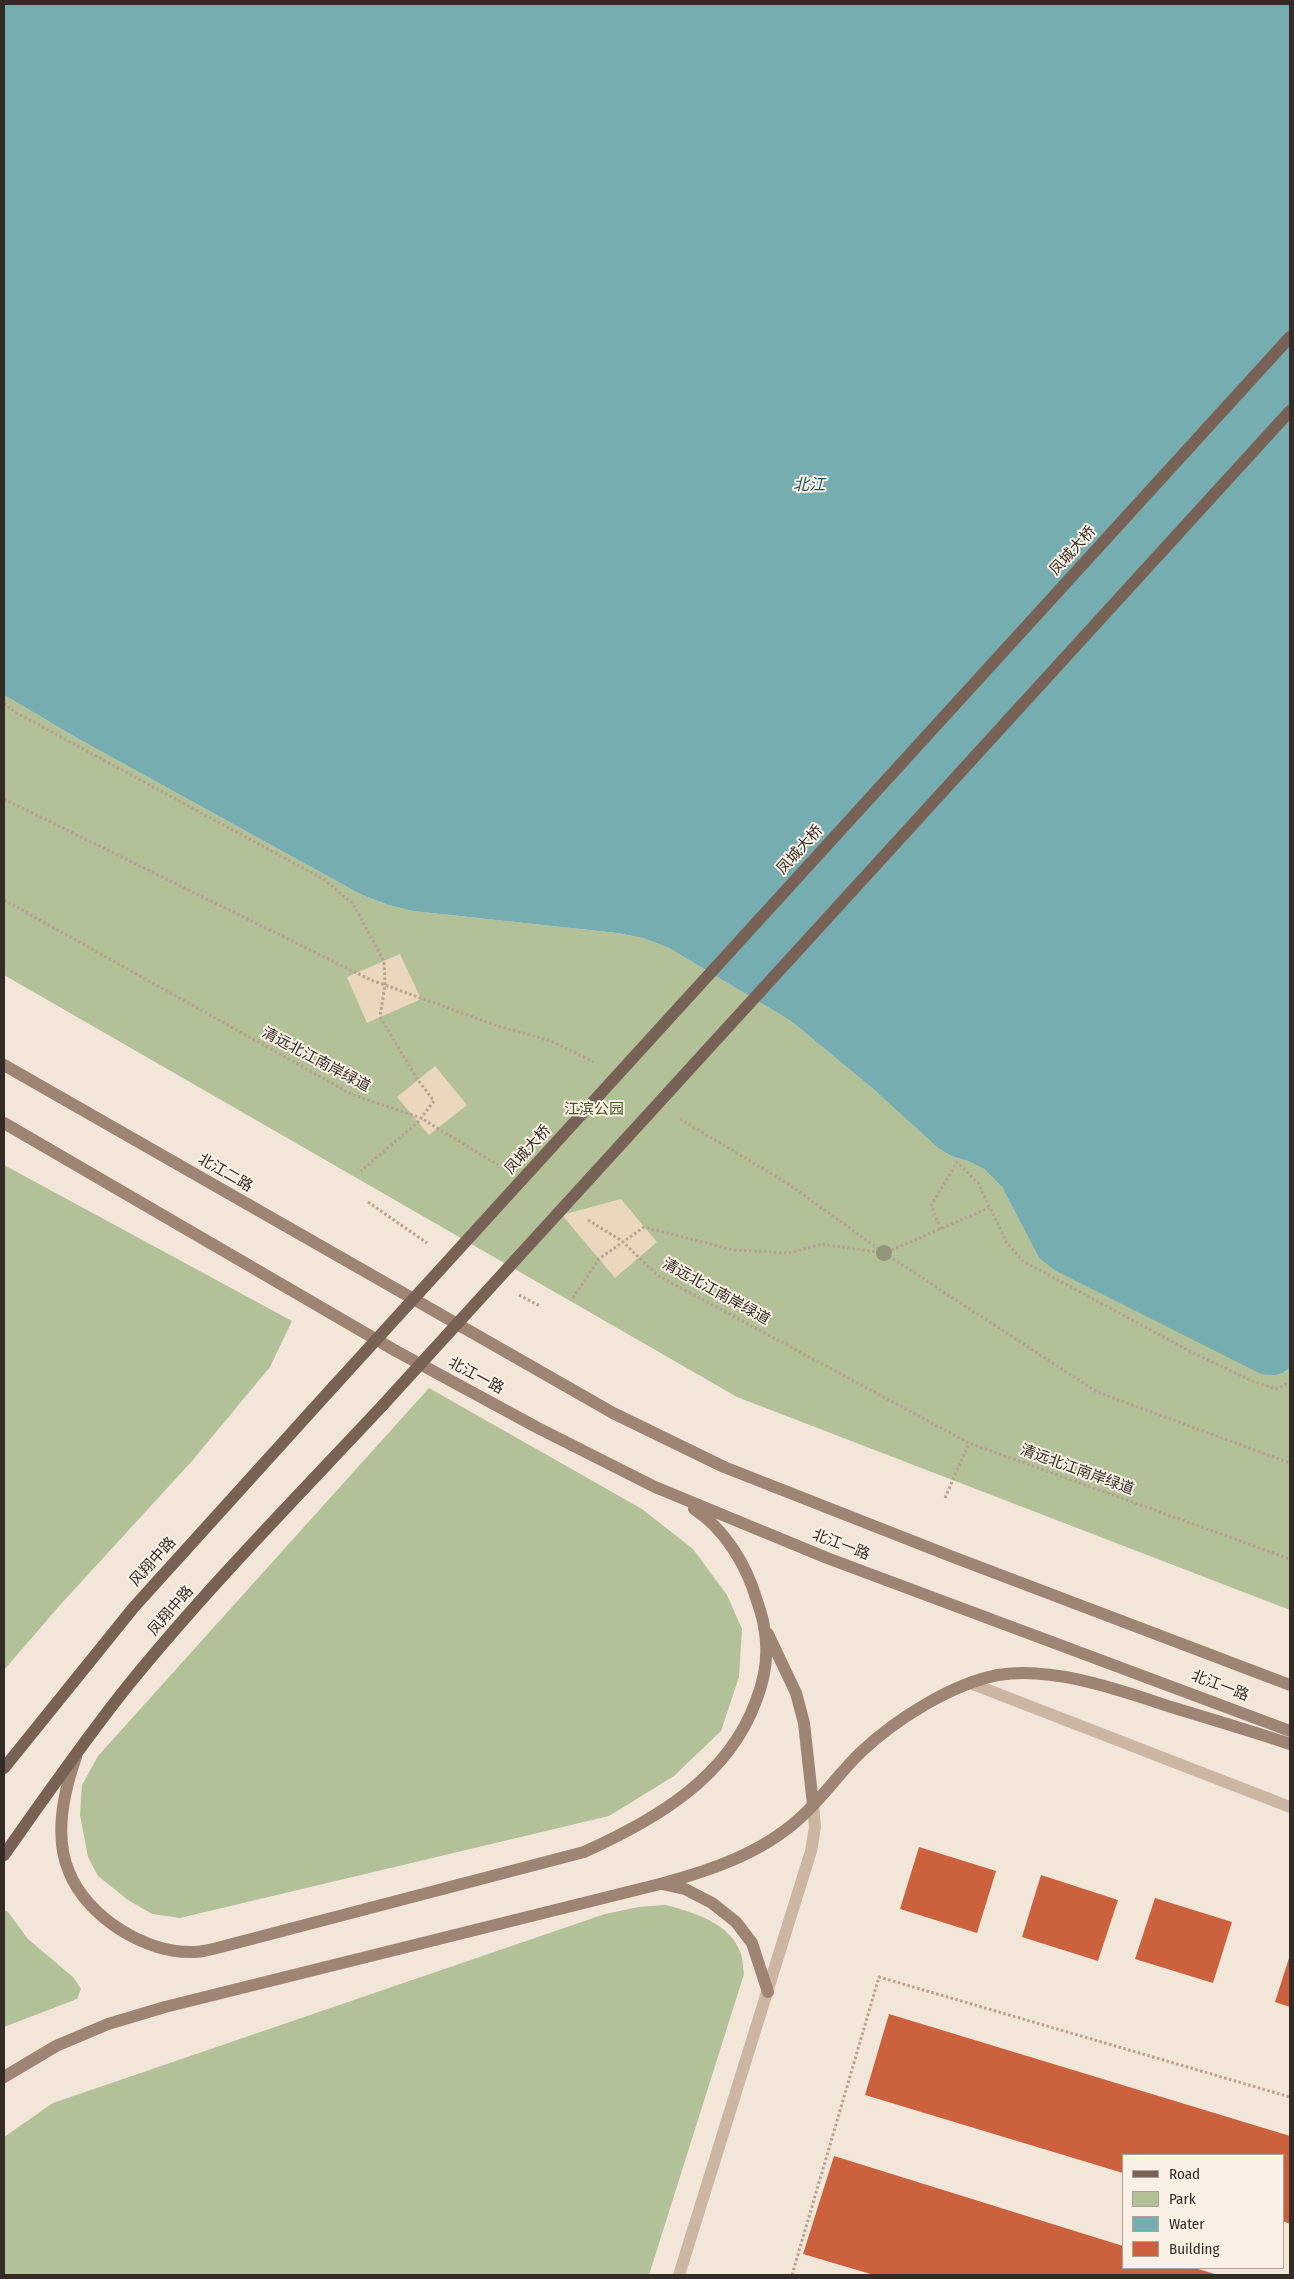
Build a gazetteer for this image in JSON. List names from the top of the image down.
{
  "streets": {
    "main road": [
      "凤城大桥",
      "北江二路",
      "北江一路",
      "风翔中路",
      "凤翔中路"
    ],
    "path": ["清远北江南岸绿道"]
  },
  "crossings": [
    ["凤城大桥", "风翔中路"],
    ["北江二路", "北江一路"]
  ],
  "water": ["北江"],
  "parks": ["江滨公园"],
  "legend": [
    "Road",
    "Park",
    "Water",
    "Building"
  ]
}
